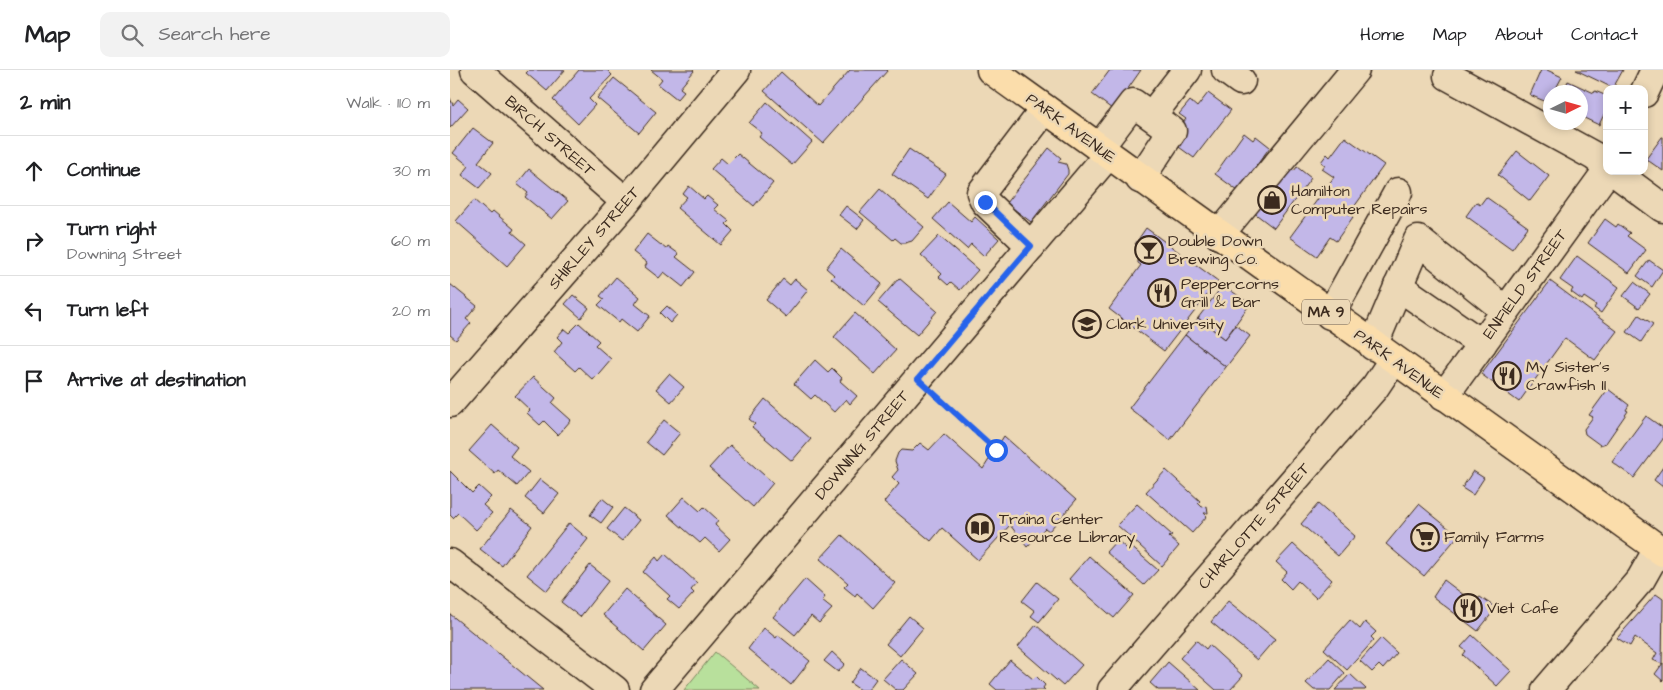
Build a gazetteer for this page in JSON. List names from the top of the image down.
{
  "streets": {
    "highway": ["PARK AVENUE", "MA 9"],
    "street": [
      "BIRCH STREET",
      "SHIRLEY STREET",
      "ENFIELD STREET",
      "DOWNING STREET",
      "CHARLOTTE STREET"
    ]
  },
  "crossings": [
    ["PARK AVENUE", "ENFIELD STREET"],
    ["PARK AVENUE", "DOWNING STREET"],
    ["PARK AVENUE", "CHARLOTTE STREET"],
    ["BIRCH STREET", "SHIRLEY STREET"],
    ["ENFIELD STREET", "CHARLOTTE STREET"]
  ],
  "places": {
    "shop": ["Hamilton Computer Repairs"],
    "bar": ["Double Down Brewing Co."],
    "restaurant": ["Peppercorns Grill & Bar", "My Sister's Crawfish II", "Viet Cafe"],
    "school or university": ["Clark University"],
    "library": ["Traina Center Resource Library"],
    "supermarket": ["Family Farms"]
  },
  "north": "right",
  "page": {
    "header": "Map",
    "search": "Search here",
    "nav": [
      "Home",
      "Map",
      "About",
      "Contact"
    ],
    "heading": ["2 min", "Walk · 110 m"],
    "map_buttons": ["+", "−"],
    "list": [
      ["Continue", "30 m"],
      ["Turn right", "Downing Street", "60 m"],
      ["Turn left", "20 m"],
      "Arrive at destination"
    ]
  }
}
